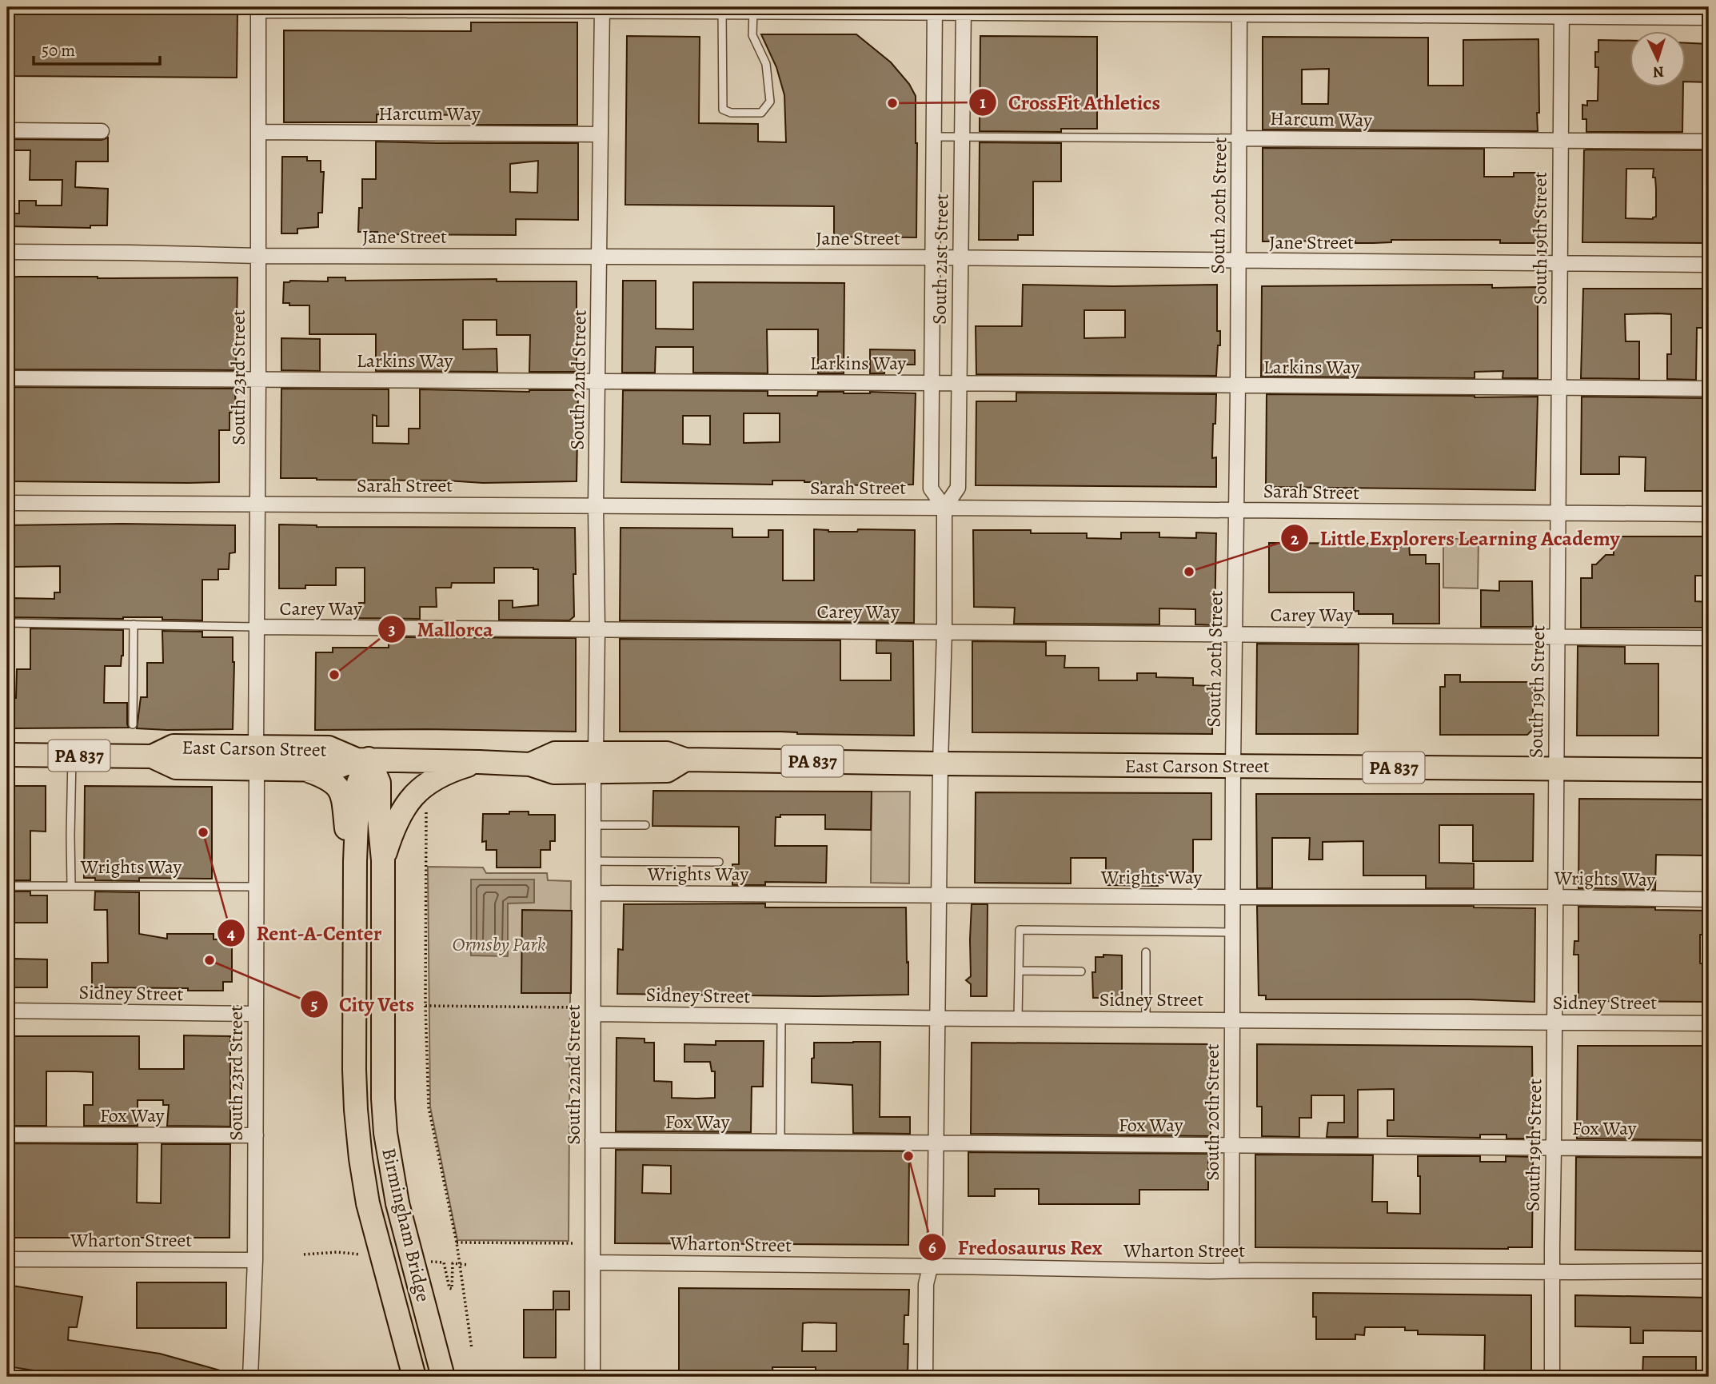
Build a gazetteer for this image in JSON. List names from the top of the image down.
{
  "streets": {
    "main road": ["East Carson Street", "PA 837", "Birmingham Bridge"],
    "street": [
      "Harcum Way",
      "South 20th Street",
      "Jane Street",
      "South 19th Street",
      "South 21st Street",
      "Larkins Way",
      "South 23rd Street",
      "South 22nd Street",
      "Sarah Street",
      "Carey Way",
      "Wrights Way",
      "Sidney Street",
      "Fox Way",
      "Wharton Street"
    ]
  },
  "crossings": [
    ["Harcum Way", "South 20th Street"],
    ["Harcum Way", "South 19th Street"],
    ["Harcum Way", "South 21st Street"],
    ["Harcum Way", "South 23rd Street"],
    ["Harcum Way", "South 22nd Street"],
    ["South 20th Street", "Jane Street"],
    ["South 20th Street", "Larkins Way"],
    ["South 20th Street", "Sarah Street"],
    ["South 20th Street", "Carey Way"],
    ["South 20th Street", "East Carson Street"],
    ["South 20th Street", "Wrights Way"],
    ["South 20th Street", "Sidney Street"],
    ["South 20th Street", "Fox Way"],
    ["South 20th Street", "Wharton Street"],
    ["Jane Street", "South 19th Street"],
    ["Jane Street", "South 21st Street"],
    ["Jane Street", "South 23rd Street"],
    ["Jane Street", "South 22nd Street"],
    ["South 19th Street", "Larkins Way"],
    ["South 19th Street", "Sarah Street"],
    ["South 19th Street", "Carey Way"],
    ["South 19th Street", "East Carson Street"],
    ["South 19th Street", "Wrights Way"],
    ["South 19th Street", "Sidney Street"],
    ["South 19th Street", "Fox Way"],
    ["South 19th Street", "Wharton Street"],
    ["South 21st Street", "Larkins Way"],
    ["South 21st Street", "Sarah Street"],
    ["Larkins Way", "South 23rd Street"],
    ["Larkins Way", "South 22nd Street"],
    ["South 23rd Street", "Sarah Street"],
    ["South 23rd Street", "Carey Way"],
    ["South 23rd Street", "East Carson Street"],
    ["South 23rd Street", "Wrights Way"],
    ["South 23rd Street", "Sidney Street"],
    ["South 23rd Street", "Fox Way"],
    ["South 23rd Street", "Wharton Street"],
    ["South 22nd Street", "Sarah Street"],
    ["South 22nd Street", "Carey Way"],
    ["South 22nd Street", "East Carson Street"],
    ["South 22nd Street", "Wrights Way"],
    ["South 22nd Street", "Sidney Street"],
    ["South 22nd Street", "Fox Way"],
    ["South 22nd Street", "Wharton Street"],
    ["East Carson Street", "Birmingham Bridge"]
  ],
  "parks": ["Ormsby Park"],
  "places": [
    "CrossFit Athletics",
    "Little Explorers Learning Academy",
    "Mallorca",
    "Rent-A-Center",
    "City Vets",
    "Fredosaurus Rex"
  ],
  "scale_bar": "50 m",
  "north": "bottom"
}
